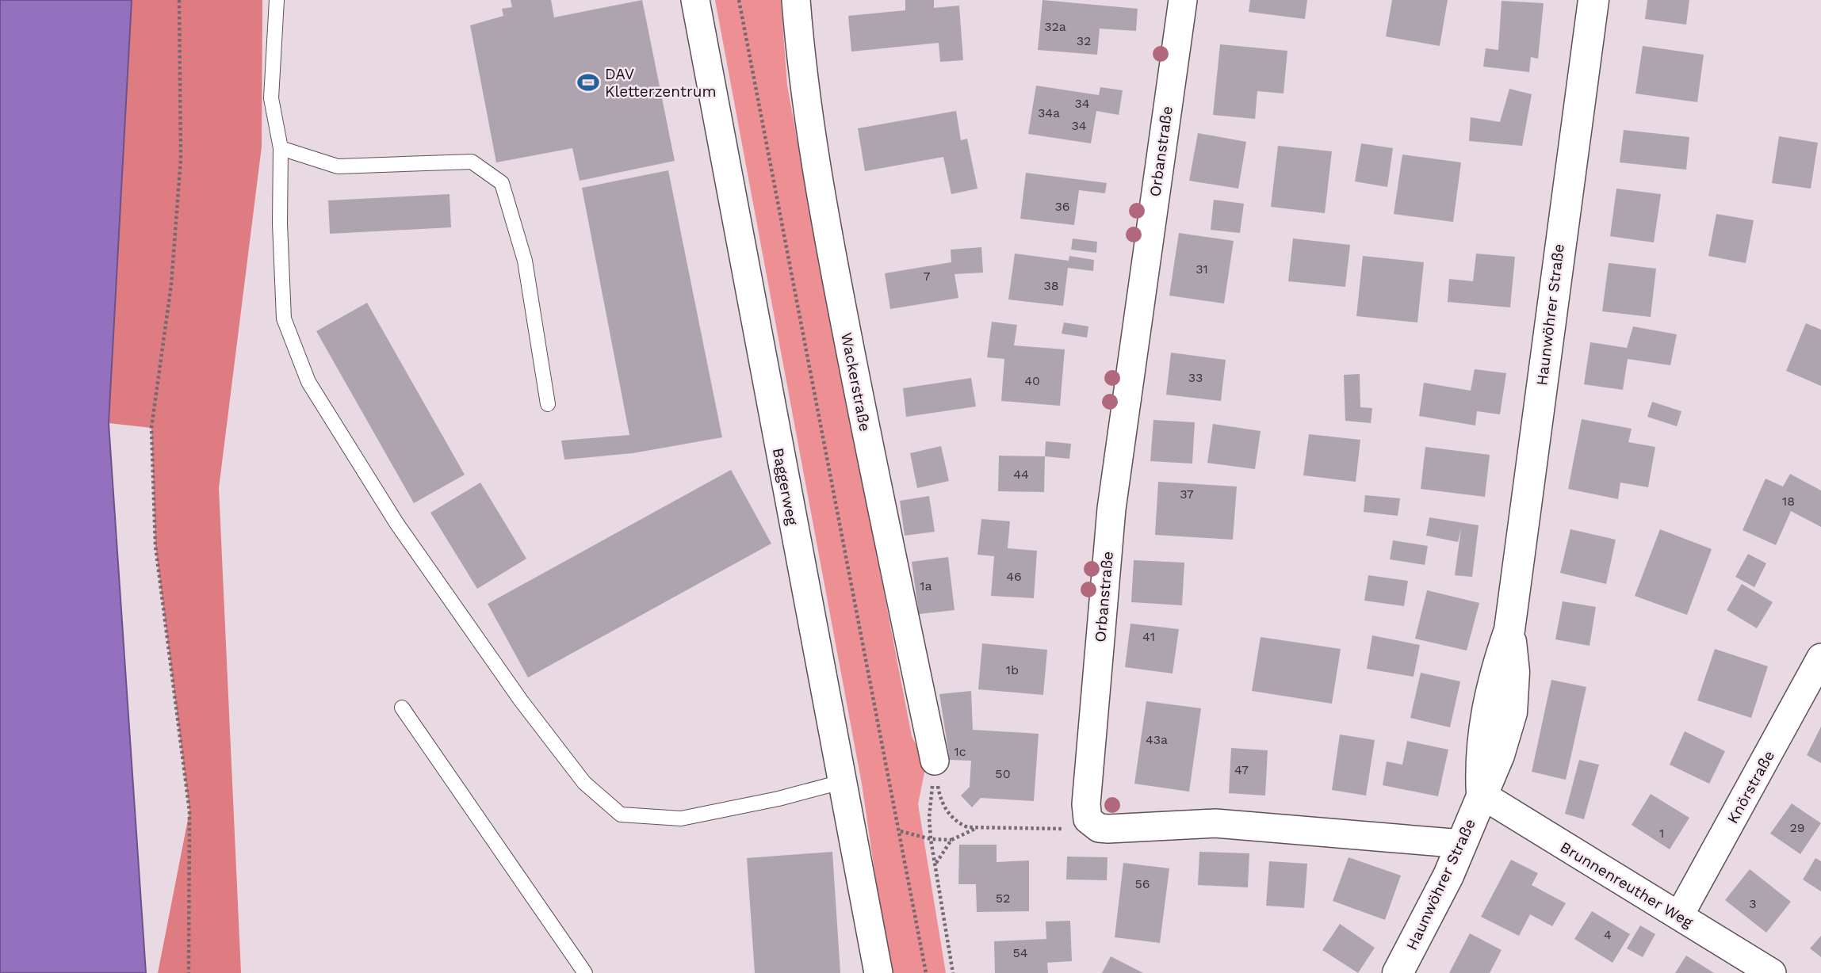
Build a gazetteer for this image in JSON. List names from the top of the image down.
{
  "streets": {
    "street": [
      "Orbanstraße",
      "Haunwöhrer Straße",
      "Wackerstraße",
      "Baggerweg",
      "Knörstraße",
      "Brunnenreuther Weg"
    ]
  },
  "crossings": [
    ["Haunwöhrer Straße", "Brunnenreuther Weg"],
    ["Knörstraße", "Brunnenreuther Weg"]
  ],
  "places": {
    "sports": ["DAV Kletterzentrum"]
  },
  "house_numbers": [
    "32a",
    "32",
    "34",
    "34a",
    "34",
    "36",
    "31",
    "7",
    "38",
    "33",
    "40",
    "44",
    "37",
    "18",
    "46",
    "1a",
    "41",
    "1b",
    "43a",
    "1c",
    "47",
    "50",
    "29",
    "1",
    "56",
    "52",
    "3",
    "4",
    "54"
  ]
}
